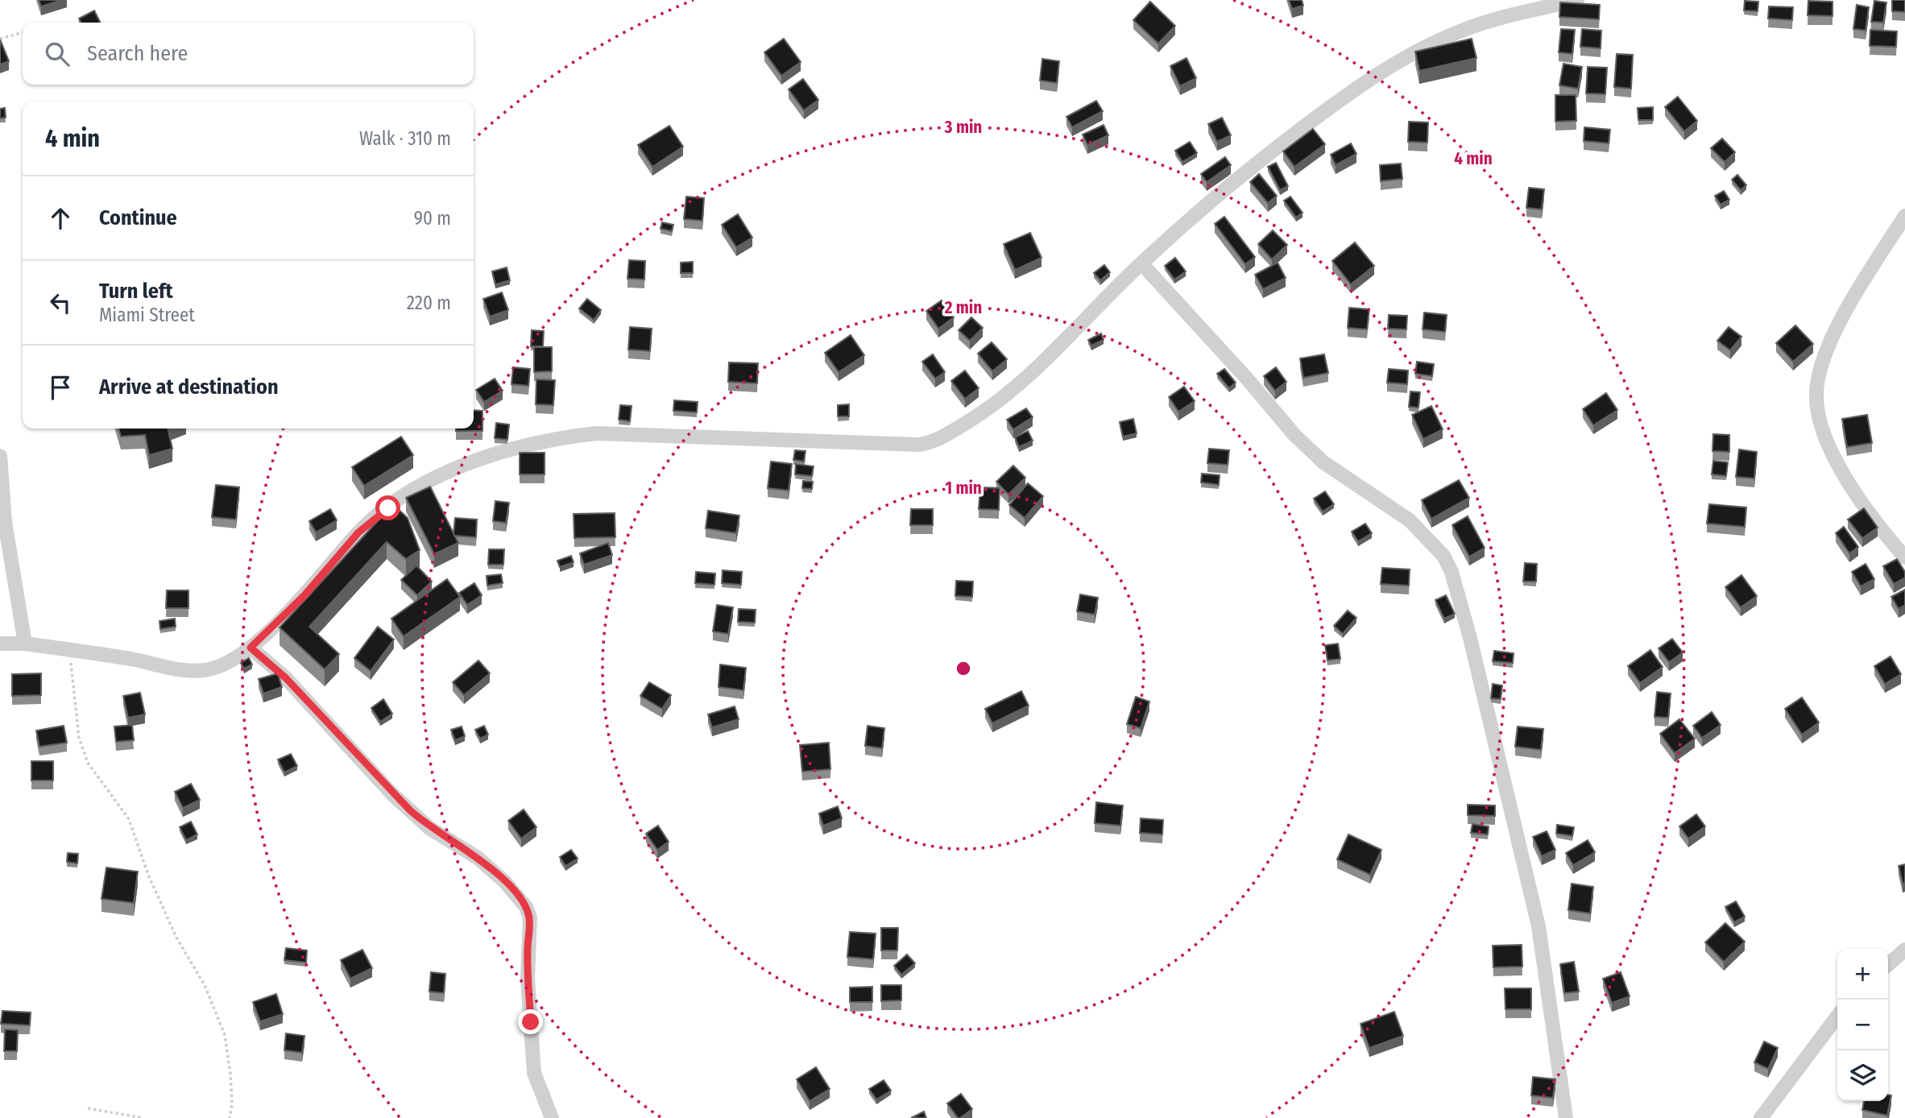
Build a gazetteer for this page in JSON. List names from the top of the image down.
{
  "page": {
    "search": "Search here",
    "heading": ["4 min", "Walk · 310 m"],
    "list": [
      ["Continue", "90 m"],
      ["Turn left", "Miami Street", "220 m"],
      "Arrive at destination"
    ],
    "map_buttons": ["+", "−"]
  },
  "rings": [
    "3 min",
    "4 min",
    "2 min",
    "1 min"
  ]
}
